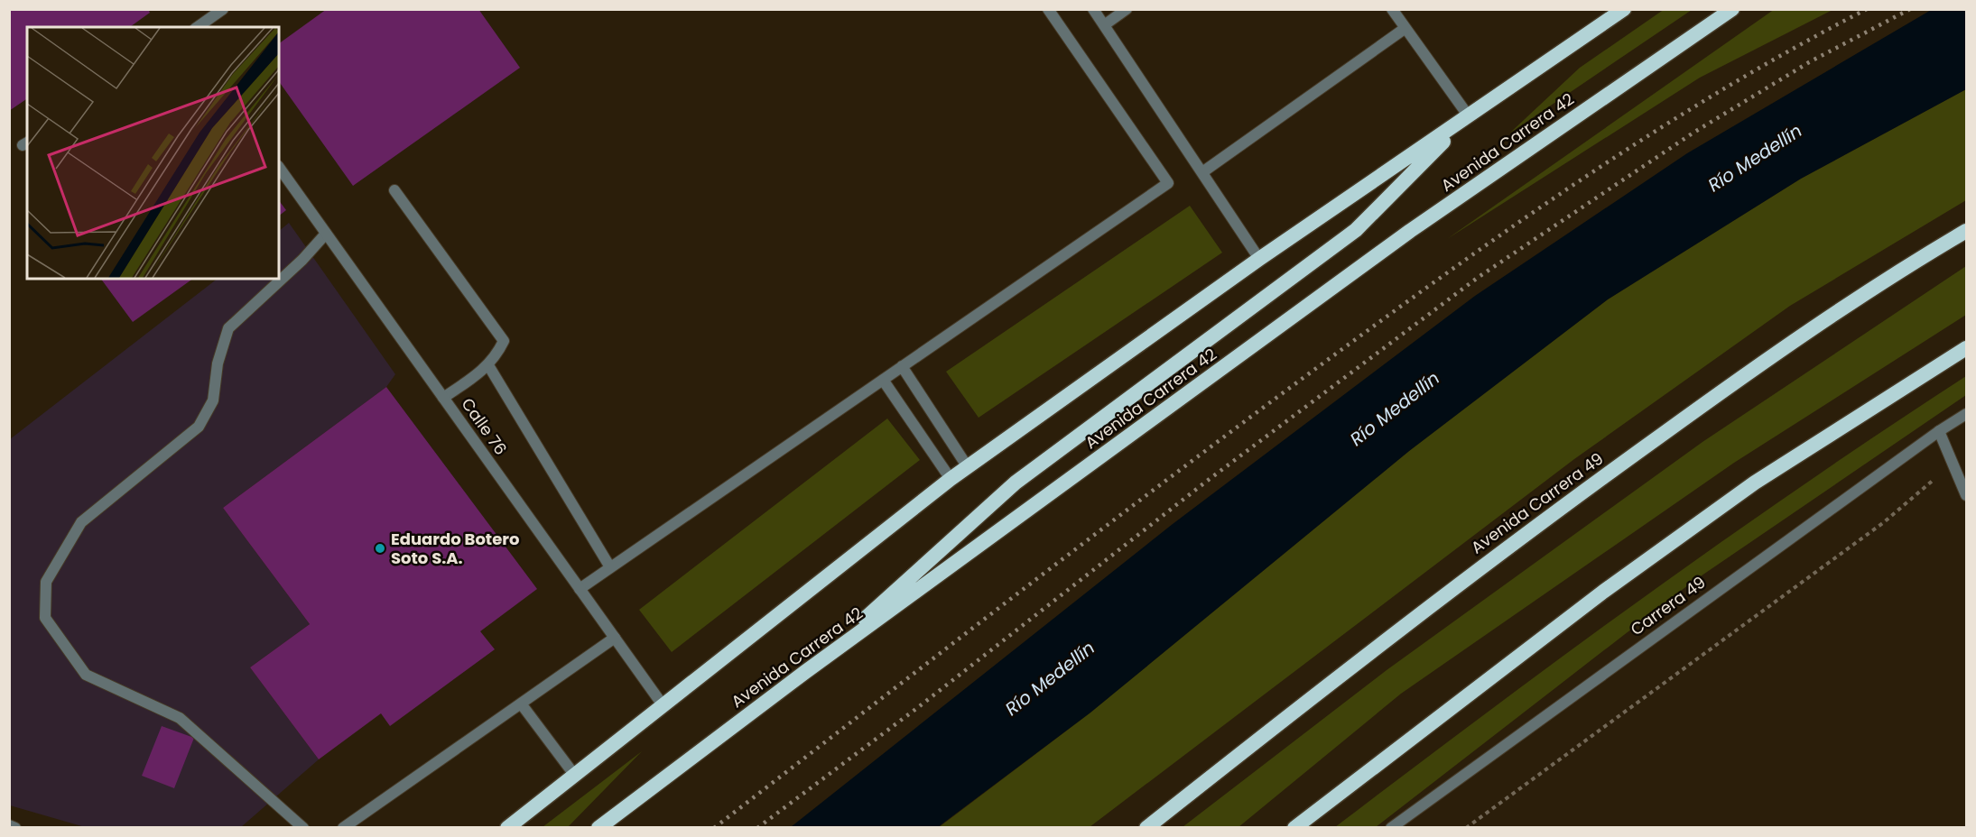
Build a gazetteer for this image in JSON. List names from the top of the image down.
{
  "streets": {
    "highway": ["Avenida Carrera 42", "Avenida Carrera 49"],
    "street": ["Calle 76", "Carrera 49"]
  },
  "water": ["Río Medellín"],
  "places": ["Eduardo Botero Soto S.A."]
}
